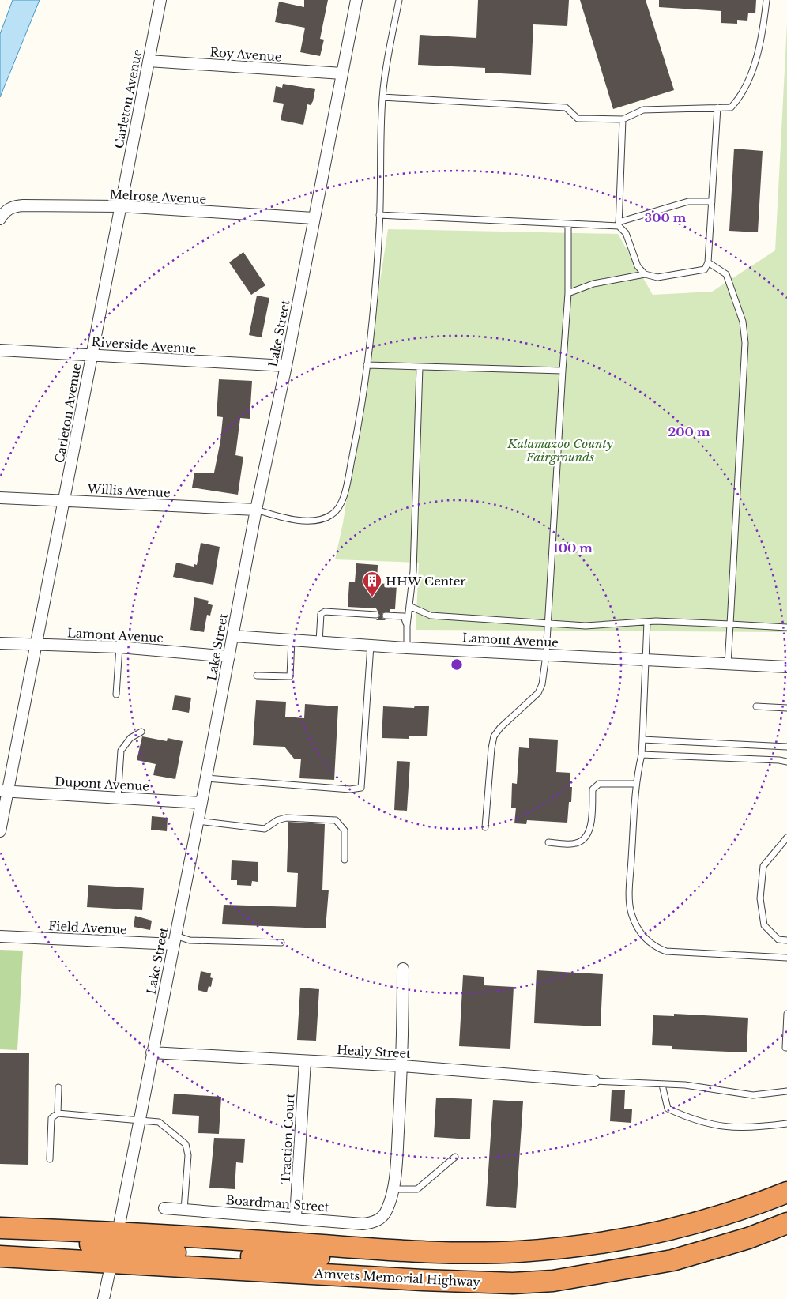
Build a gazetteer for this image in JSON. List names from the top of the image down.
{
  "streets": {
    "highway": ["Amvets Memorial Highway"],
    "street": [
      "Roy Avenue",
      "Carleton Avenue",
      "Melrose Avenue",
      "Lake Street",
      "Riverside Avenue",
      "Willis Avenue",
      "Lamont Avenue",
      "Dupont Avenue",
      "Field Avenue",
      "Healy Street",
      "Traction Court",
      "Boardman Street"
    ]
  },
  "crossings": [
    ["Roy Avenue", "Carleton Avenue"],
    ["Roy Avenue", "Lake Street"],
    ["Carleton Avenue", "Melrose Avenue"],
    ["Carleton Avenue", "Riverside Avenue"],
    ["Carleton Avenue", "Willis Avenue"],
    ["Carleton Avenue", "Lamont Avenue"],
    ["Carleton Avenue", "Dupont Avenue"],
    ["Melrose Avenue", "Lake Street"],
    ["Lake Street", "Riverside Avenue"],
    ["Lake Street", "Willis Avenue"],
    ["Lake Street", "Lamont Avenue"],
    ["Lake Street", "Dupont Avenue"],
    ["Lake Street", "Field Avenue"],
    ["Lake Street", "Healy Street"],
    ["Lake Street", "Amvets Memorial Highway"],
    ["Healy Street", "Traction Court"],
    ["Traction Court", "Boardman Street"]
  ],
  "parks": ["Kalamazoo County Fairgrounds"],
  "places": {
    "building": ["HHW Center"]
  },
  "rings": ["300 m", "200 m", "100 m"]
}
